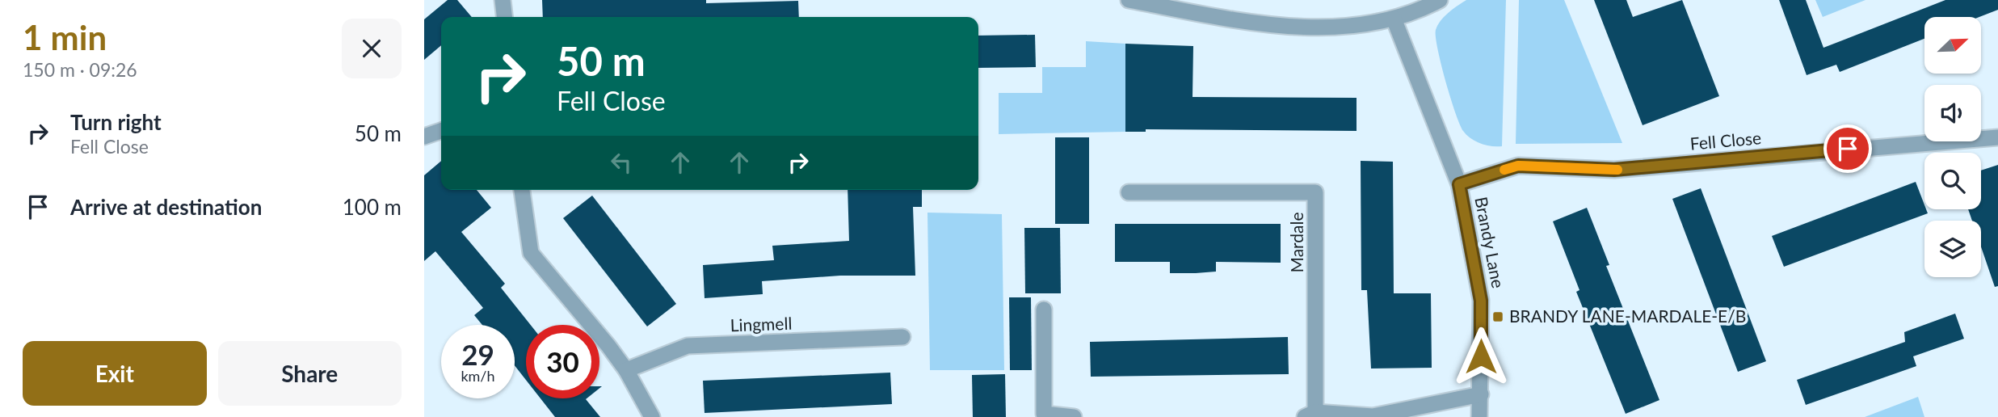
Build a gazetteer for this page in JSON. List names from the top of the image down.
{
  "streets": {
    "street": [
      "Fell Close",
      "Mardale",
      "Brandy Lane",
      "Lingmell"
    ]
  },
  "crossings": [
    ["Fell Close", "Brandy Lane"],
    ["Mardale", "Brandy Lane"]
  ],
  "places": {
    "transit": ["BRANDY LANE-MARDALE-E/B"]
  },
  "north": "top right",
  "page": {
    "heading": ["1 min", "150 m · 09:26"],
    "turn": ["50 m", "Fell Close"],
    "list": [
      {
        "name": "Turn right",
        "note": "Fell Close",
        "value": "50 m"
      },
      {
        "name": "Arrive at destination",
        "value": "100 m"
      }
    ],
    "speed": "29 km/h",
    "limit": "30",
    "buttons": ["Exit", "Share"]
  }
}
